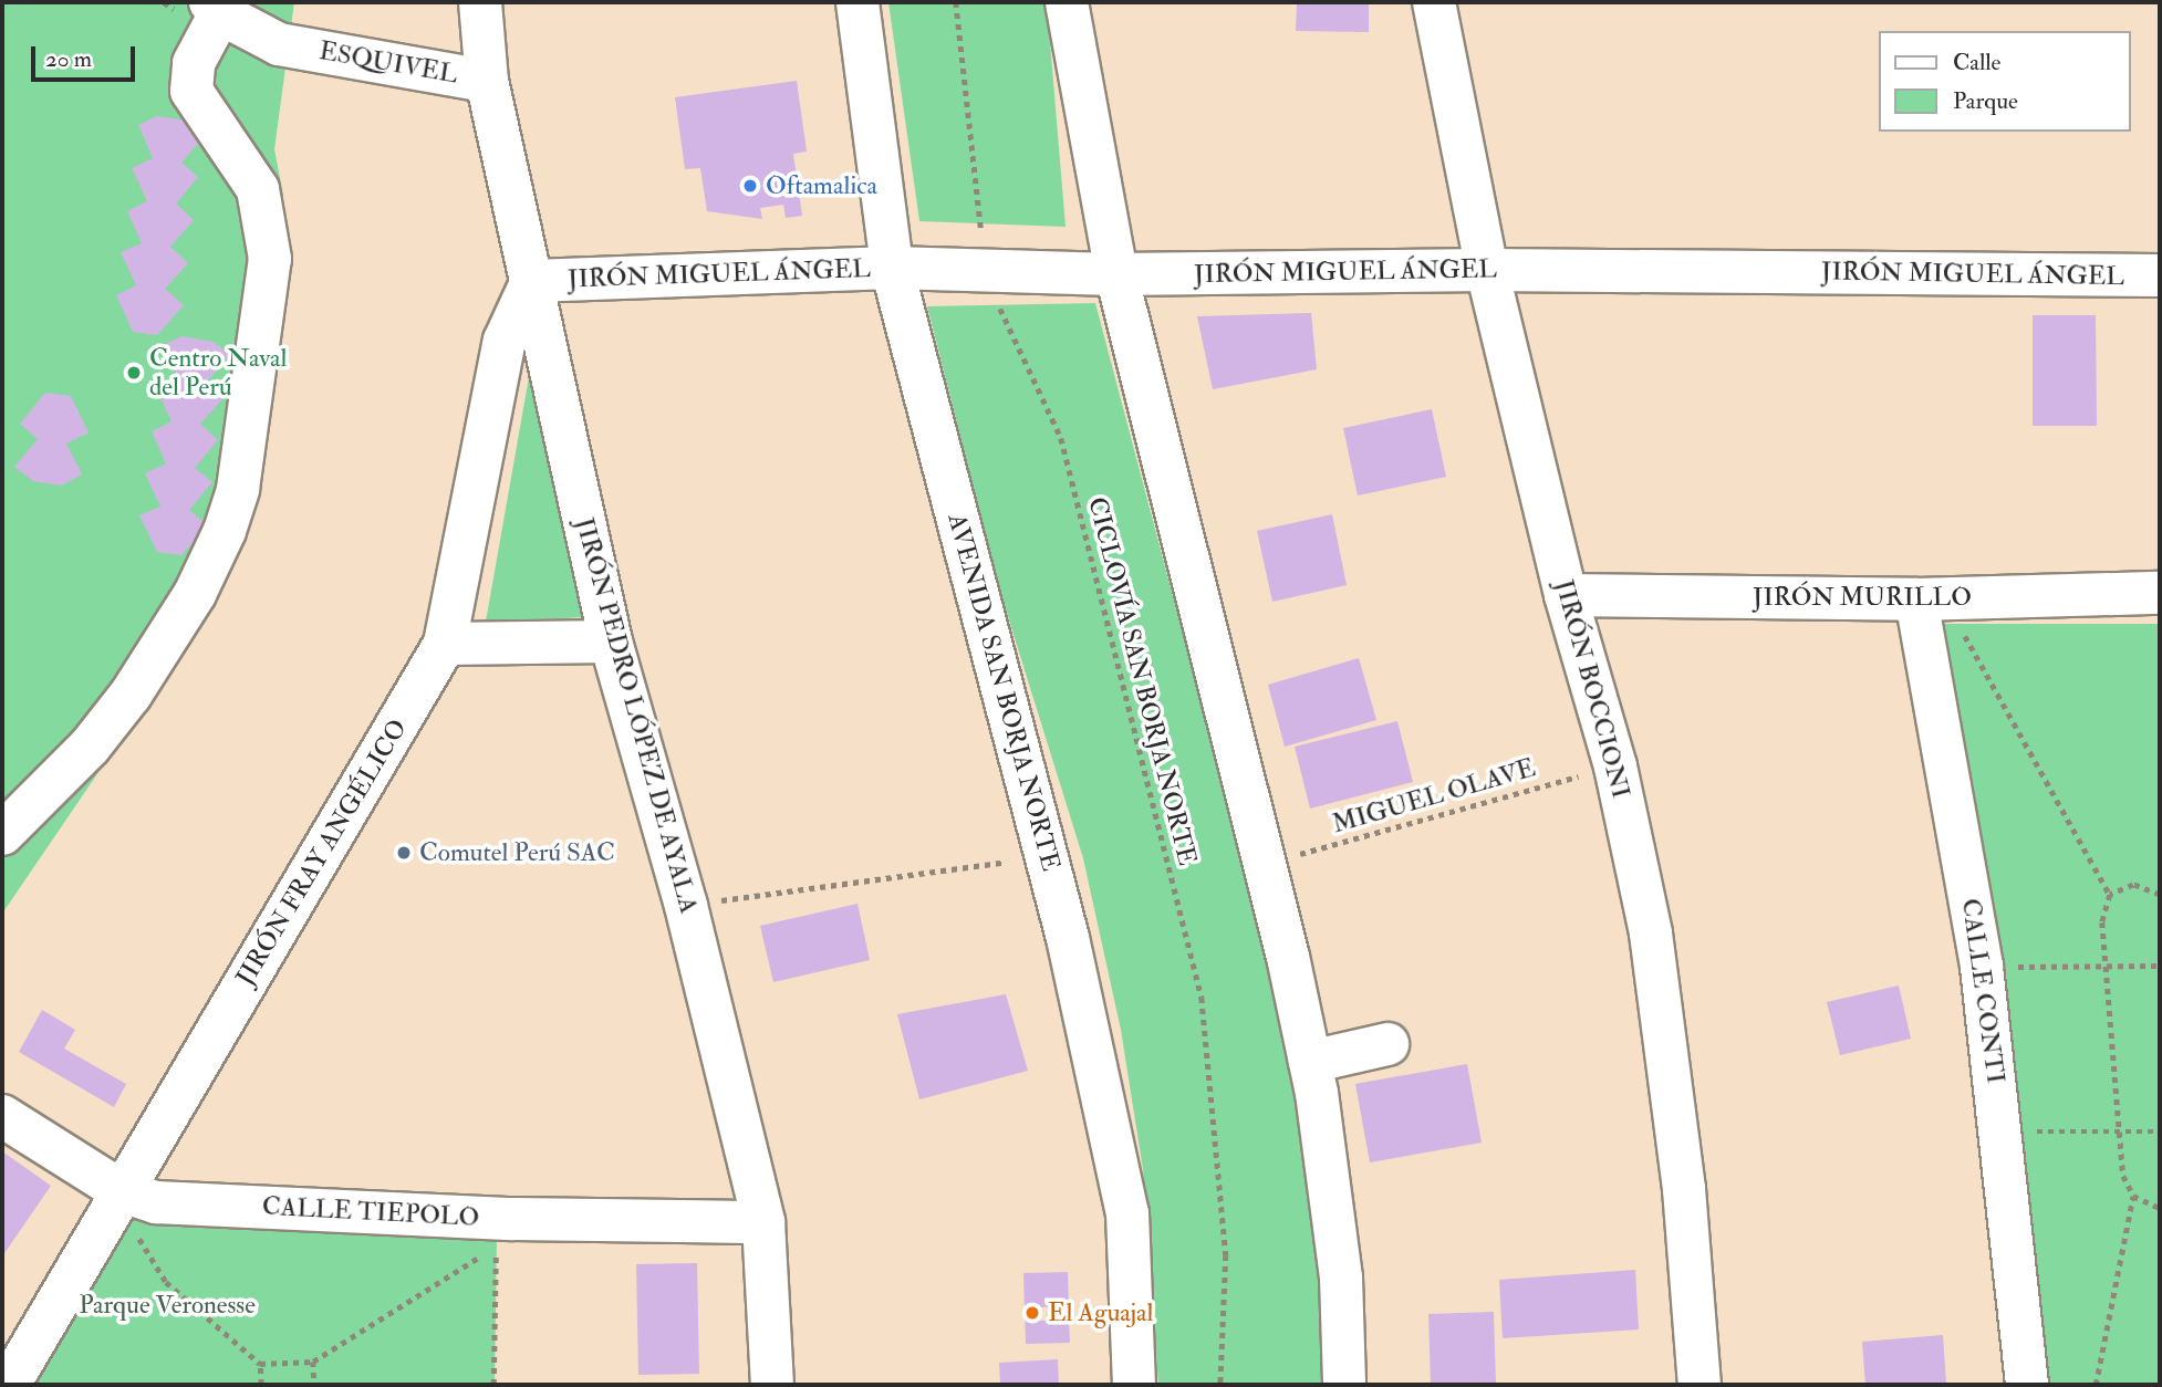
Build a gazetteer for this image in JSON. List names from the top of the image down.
{
  "streets": {
    "street": [
      "ESQUIVEL",
      "JIRÓN MIGUEL ÁNGEL",
      "JIRÓN MURILLO",
      "JIRÓN BOCCIONI",
      "AVENIDA SAN BORJA NORTE",
      "JIRÓN PEDRO LÓPEZ DE AYALA",
      "JIRÓN FRAY ANGÉLICO",
      "CALLE CONTI",
      "CALLE TIEPOLO"
    ],
    "path": ["CICLOVÍA SAN BORJA NORTE", "MIGUEL OLAVE"]
  },
  "crossings": [
    ["ESQUIVEL", "JIRÓN PEDRO LÓPEZ DE AYALA"],
    ["JIRÓN MIGUEL ÁNGEL", "CICLOVÍA SAN BORJA NORTE"],
    ["JIRÓN MIGUEL ÁNGEL", "JIRÓN BOCCIONI"],
    ["JIRÓN MIGUEL ÁNGEL", "AVENIDA SAN BORJA NORTE"],
    ["JIRÓN MIGUEL ÁNGEL", "JIRÓN PEDRO LÓPEZ DE AYALA"],
    ["JIRÓN MIGUEL ÁNGEL", "JIRÓN FRAY ANGÉLICO"],
    ["JIRÓN MURILLO", "JIRÓN BOCCIONI"],
    ["JIRÓN MURILLO", "CALLE CONTI"],
    ["JIRÓN BOCCIONI", "MIGUEL OLAVE"],
    ["JIRÓN PEDRO LÓPEZ DE AYALA", "JIRÓN FRAY ANGÉLICO"],
    ["JIRÓN PEDRO LÓPEZ DE AYALA", "CALLE TIEPOLO"],
    ["JIRÓN FRAY ANGÉLICO", "CALLE TIEPOLO"]
  ],
  "parks": ["Parque Veronesse"],
  "places": [
    "Oftamalica",
    "Centro Naval del Perú",
    "Comutel Perú SAC",
    "El Aguajal"
  ],
  "legend": ["Calle", "Parque"],
  "scale_bar": "20 m"
}
